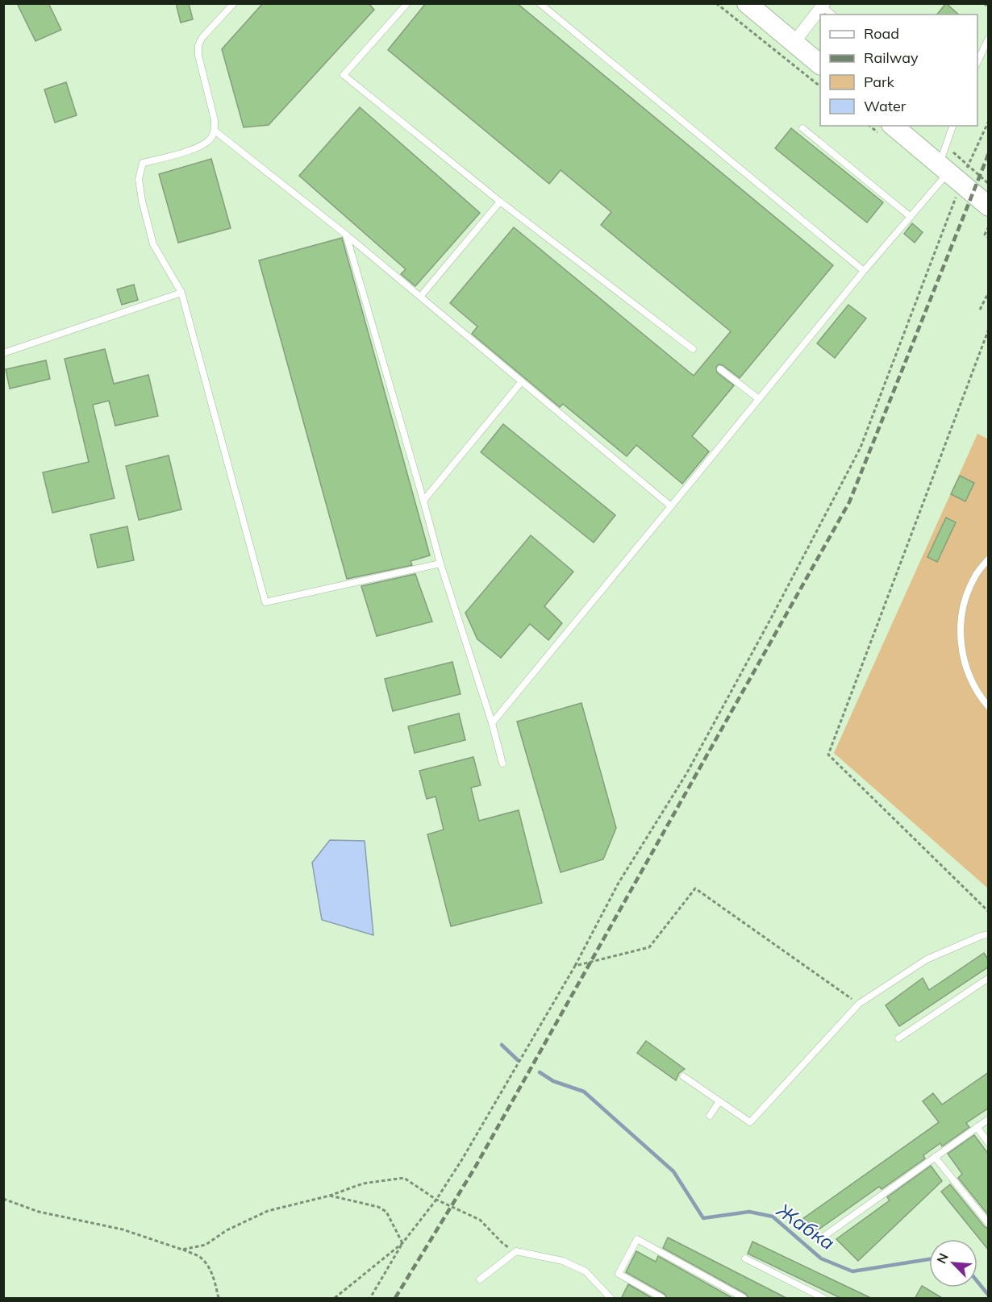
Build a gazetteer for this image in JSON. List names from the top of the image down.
{
  "water": ["Жабка"],
  "legend": [
    "Road",
    "Railway",
    "Park",
    "Water"
  ],
  "north": "top left"
}
